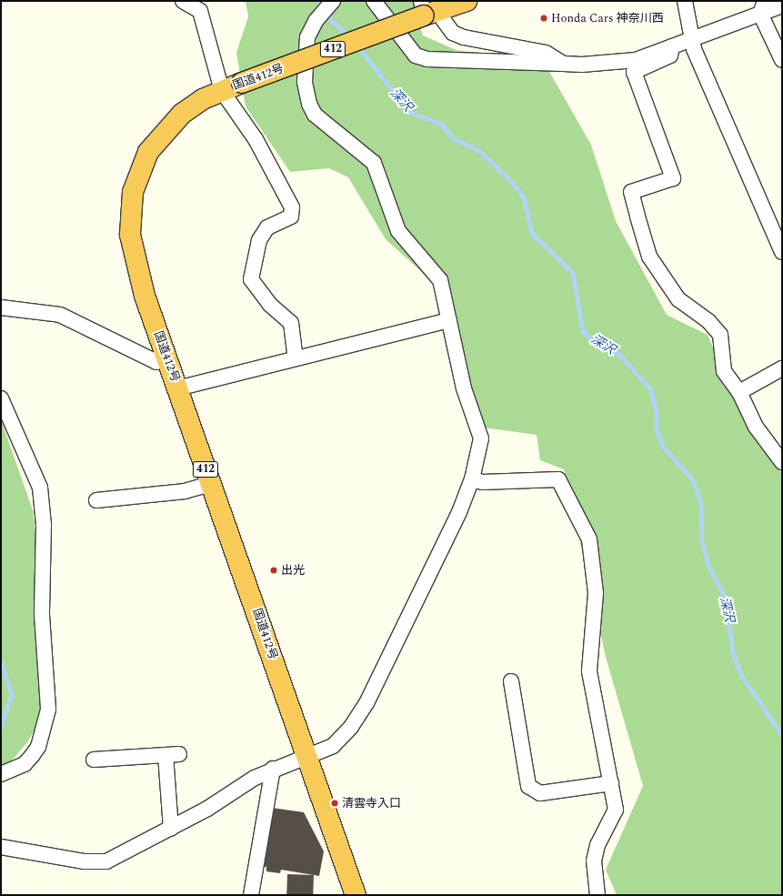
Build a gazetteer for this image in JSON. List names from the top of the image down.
{
  "streets": {
    "highway": ["412", "国道412号"]
  },
  "water": ["深沢"],
  "places": ["Honda Cars 神奈川西", "出光", "清雲寺入口"]
}
